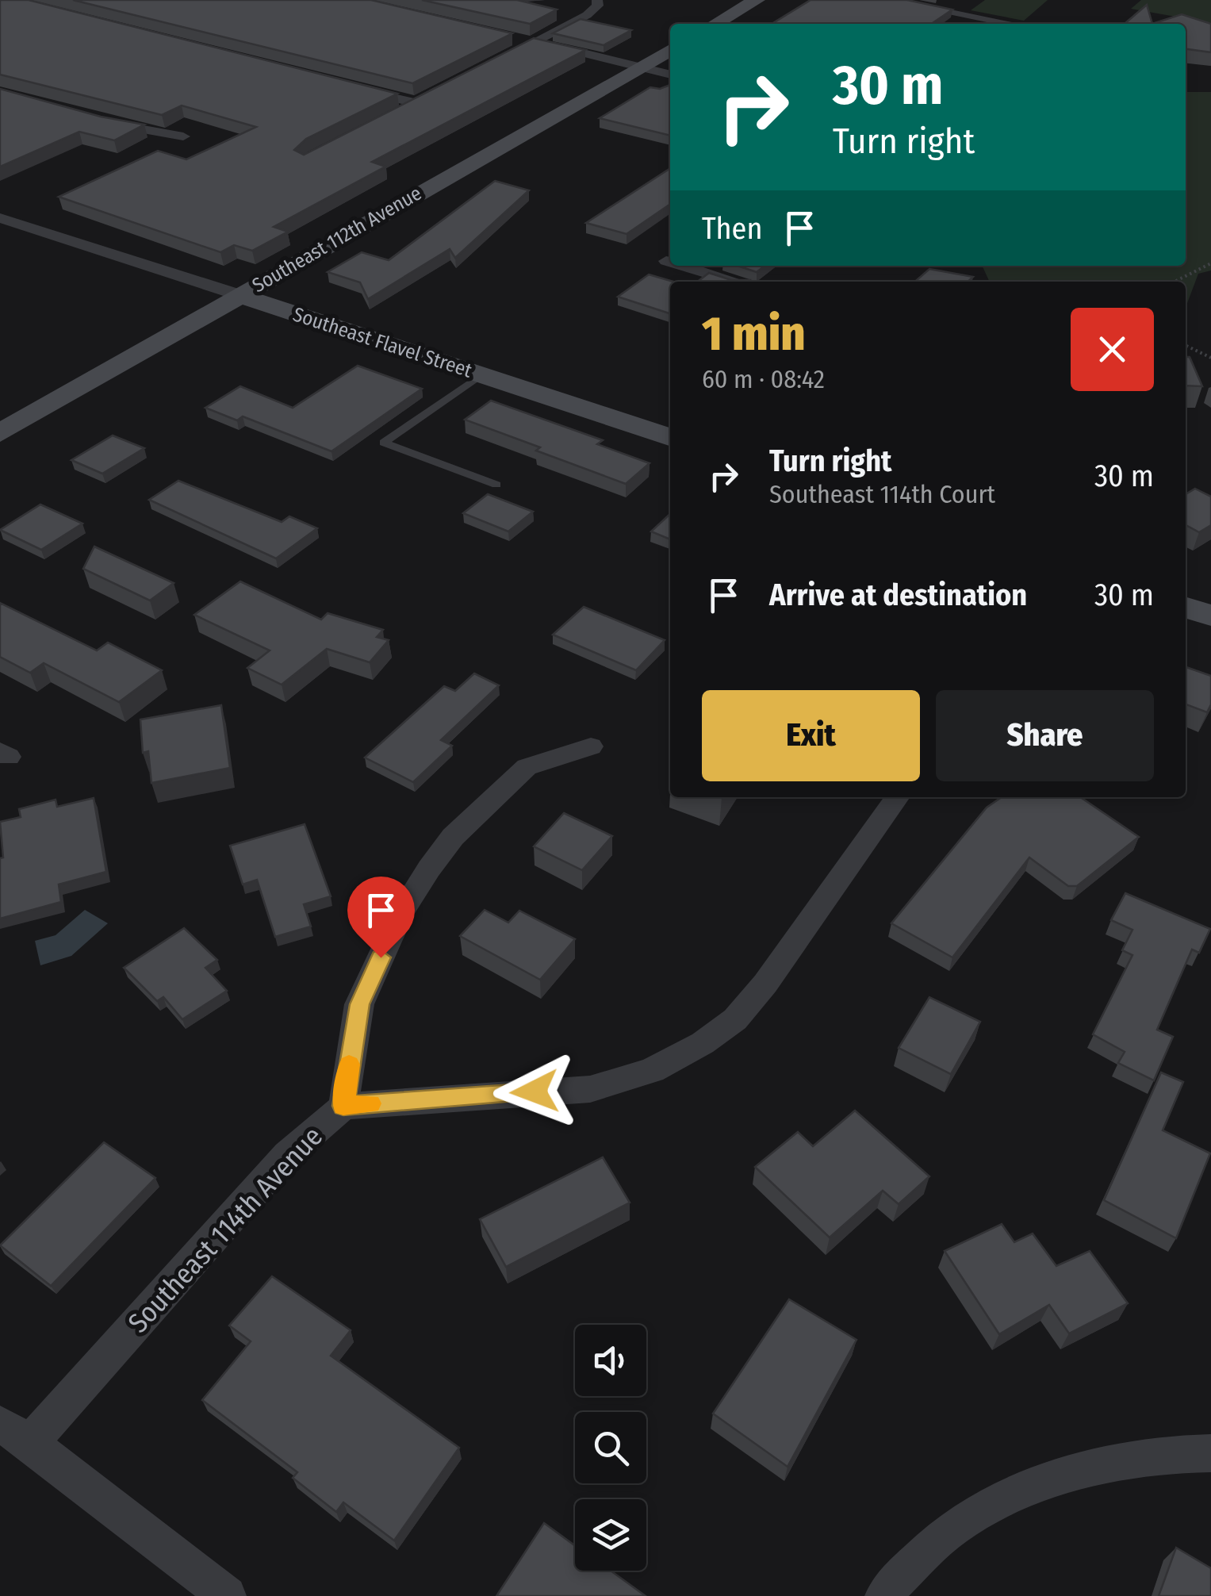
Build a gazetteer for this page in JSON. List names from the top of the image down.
{
  "streets": {
    "main road": ["Southeast 112th Avenue", "Southeast Flavel Street"],
    "street": ["Southeast 114th Avenue"]
  },
  "crossings": [
    ["Southeast 112th Avenue", "Southeast Flavel Street"]
  ],
  "page": {
    "turn": ["30 m", "Turn right"],
    "then": "Then",
    "heading": ["1 min", "60 m · 08:42"],
    "list": [
      {
        "name": "Turn right",
        "note": "Southeast 114th Court",
        "value": "30 m"
      },
      {
        "name": "Arrive at destination",
        "value": "30 m"
      }
    ],
    "buttons": ["Exit", "Share"]
  }
}
